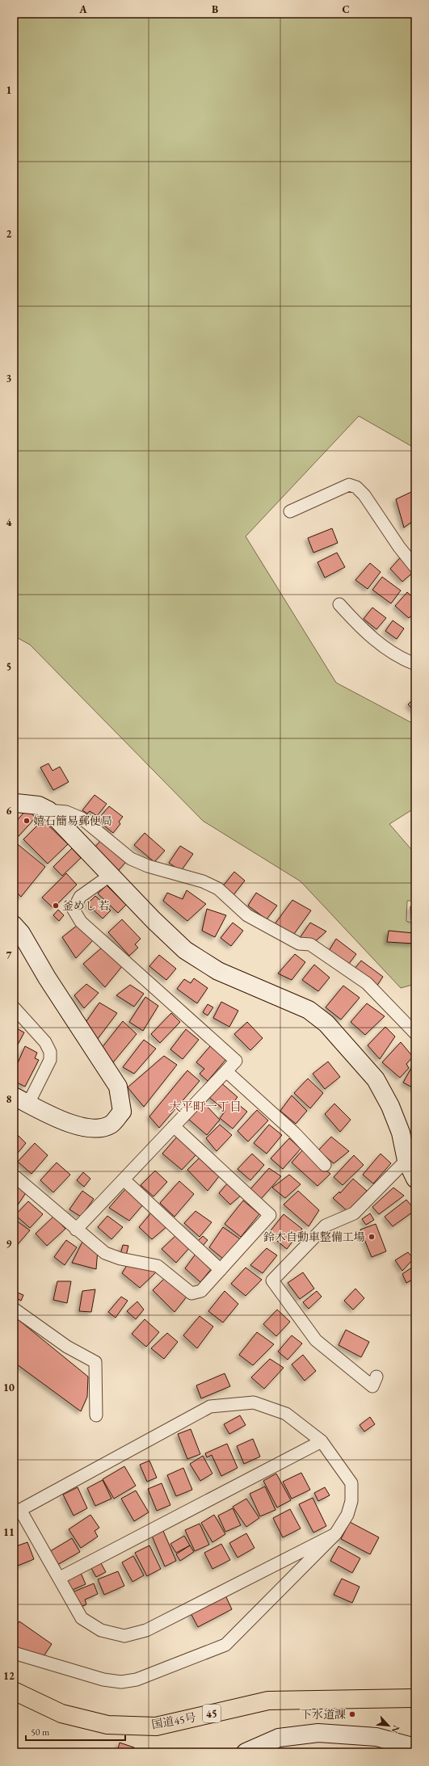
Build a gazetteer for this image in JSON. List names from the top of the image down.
{
  "streets": {
    "highway": ["45", "国道45号"]
  },
  "districts": ["大平町一丁目"],
  "places": [
    "嬉石簡易郵便局",
    "釜めし 若",
    "鈴木自動車整備工場",
    "下水道課"
  ],
  "scale_bar": "50 m",
  "north": "bottom right",
  "grid": {
    "columns": ["A", "B", "C"],
    "rows": [
      "1",
      "2",
      "3",
      "4",
      "5",
      "6",
      "7",
      "8",
      "9",
      "10",
      "11",
      "12"
    ]
  }
}
